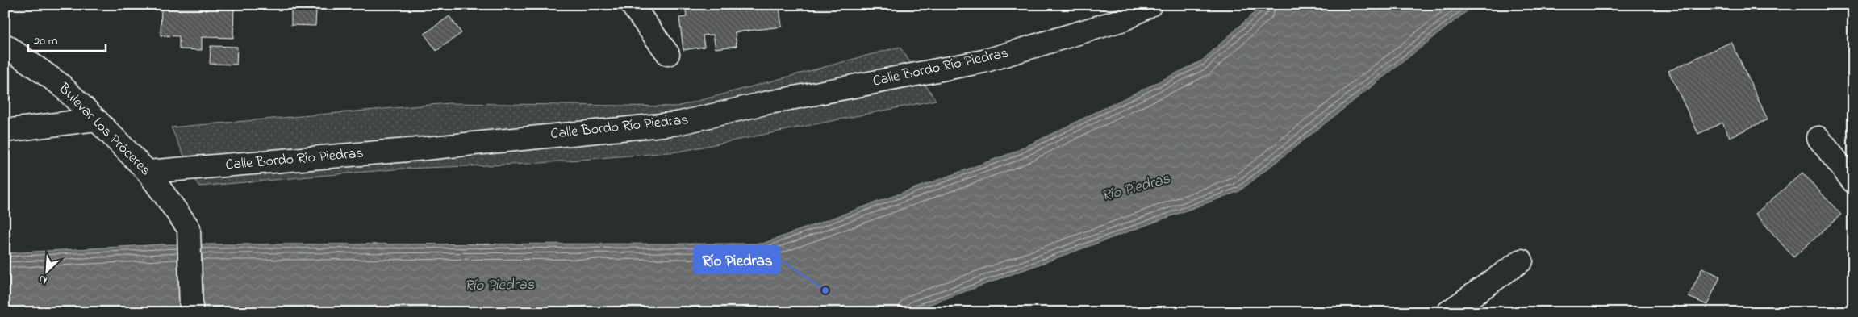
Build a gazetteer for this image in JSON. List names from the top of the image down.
{
  "streets": {
    "street": ["Calle Bordo Río Piedras", "Bulevar Los Próceres"]
  },
  "crossings": [
    ["Calle Bordo Río Piedras", "Bulevar Los Próceres"]
  ],
  "water": ["Río Piedras"],
  "places": ["Río Piedras"],
  "scale_bar": "20 m",
  "north": "bottom left"
}
